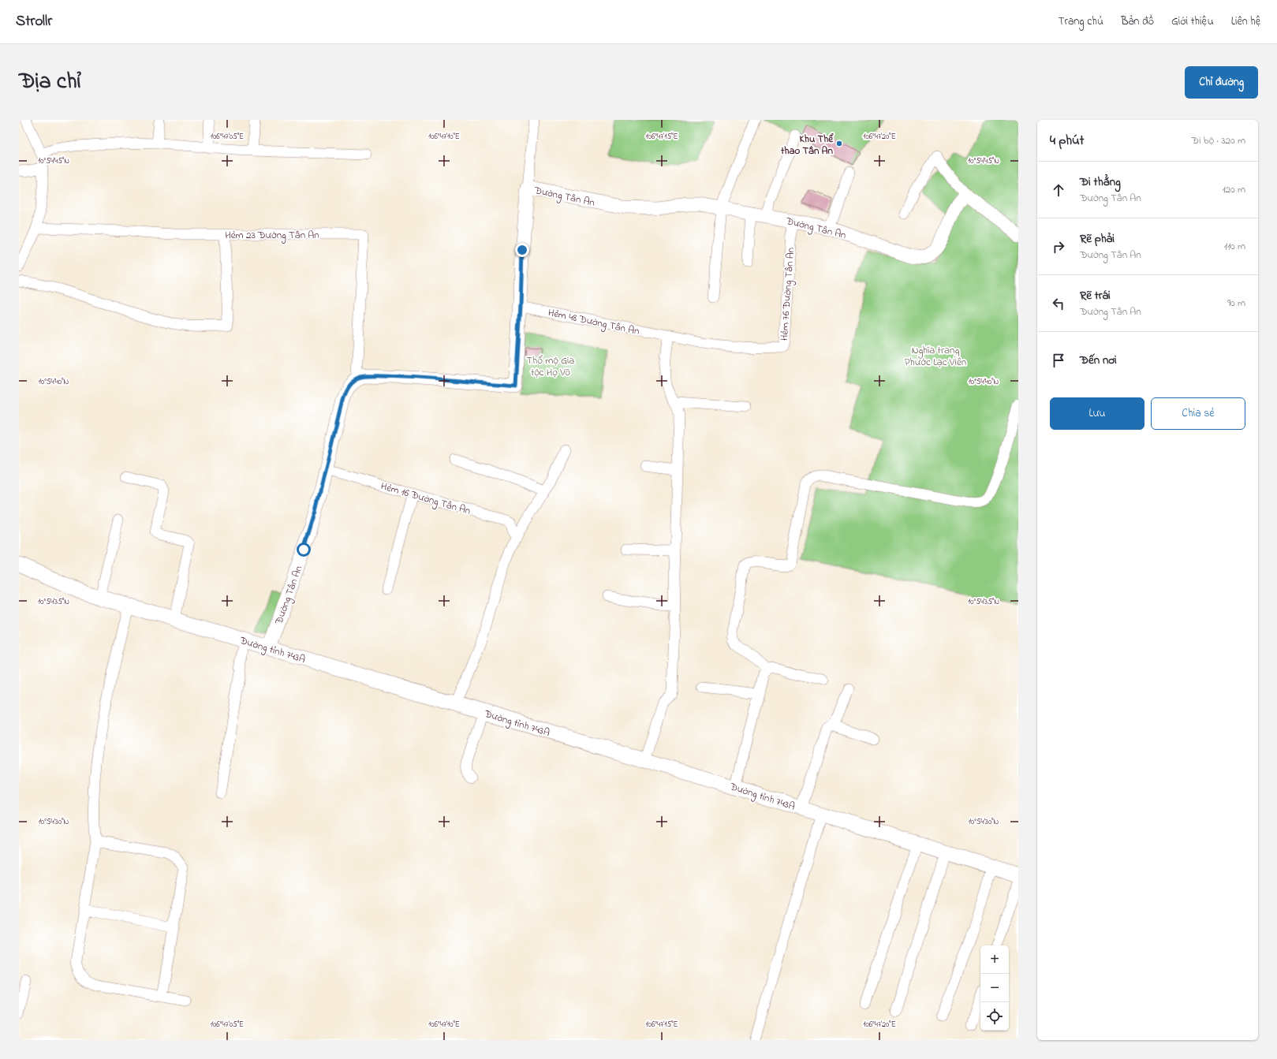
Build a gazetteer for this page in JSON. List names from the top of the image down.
{
  "streets": {
    "main road": ["Đường tỉnh 743A"],
    "street": [
      "Đường Tân An",
      "Hẻm 23 Đường Tân An",
      "Hẻm 76 Đường Tân An",
      "Hẻm 48 Đường Tân An",
      "Hẻm 16 Đường Tân An"
    ]
  },
  "crossings": [
    ["Đường Tân An", "Hẻm 23 Đường Tân An"],
    ["Đường Tân An", "Hẻm 76 Đường Tân An"],
    ["Đường Tân An", "Hẻm 48 Đường Tân An"],
    ["Đường Tân An", "Hẻm 16 Đường Tân An"],
    ["Đường Tân An", "Đường tỉnh 743A"],
    ["Hẻm 76 Đường Tân An", "Hẻm 48 Đường Tân An"]
  ],
  "parks": ["Nghĩa trang Phước Lạc Viên", "Thổ mộ Gia tộc Họ Võ"],
  "places": ["Khu Thể thao Tân An"],
  "page": {
    "header": "Strollr",
    "nav": [
      "Trang chủ",
      "Bản đồ",
      "Giới thiệu",
      "Liên hệ"
    ],
    "title": "Địa chỉ",
    "buttons": [
      "Chỉ đường",
      ["Lưu", "Chia sẻ"]
    ],
    "heading": ["4 phút", "Đi bộ · 320 m"],
    "list": [
      ["Đi thẳng", "Đường Tân An", "120 m"],
      ["Rẽ phải", "Đường Tân An", "110 m"],
      ["Rẽ trái", "Đường Tân An", "90 m"],
      "Đến nơi"
    ],
    "map_buttons": ["+", "−"]
  },
  "coordinates": [
    "106°47'05\"E",
    "106°47'10\"E",
    "106°47'15\"E",
    "106°47'20\"E",
    "10°54'45\"N",
    "10°54'40\"N",
    "10°54'35\"N",
    "10°54'30\"N"
  ]
}
